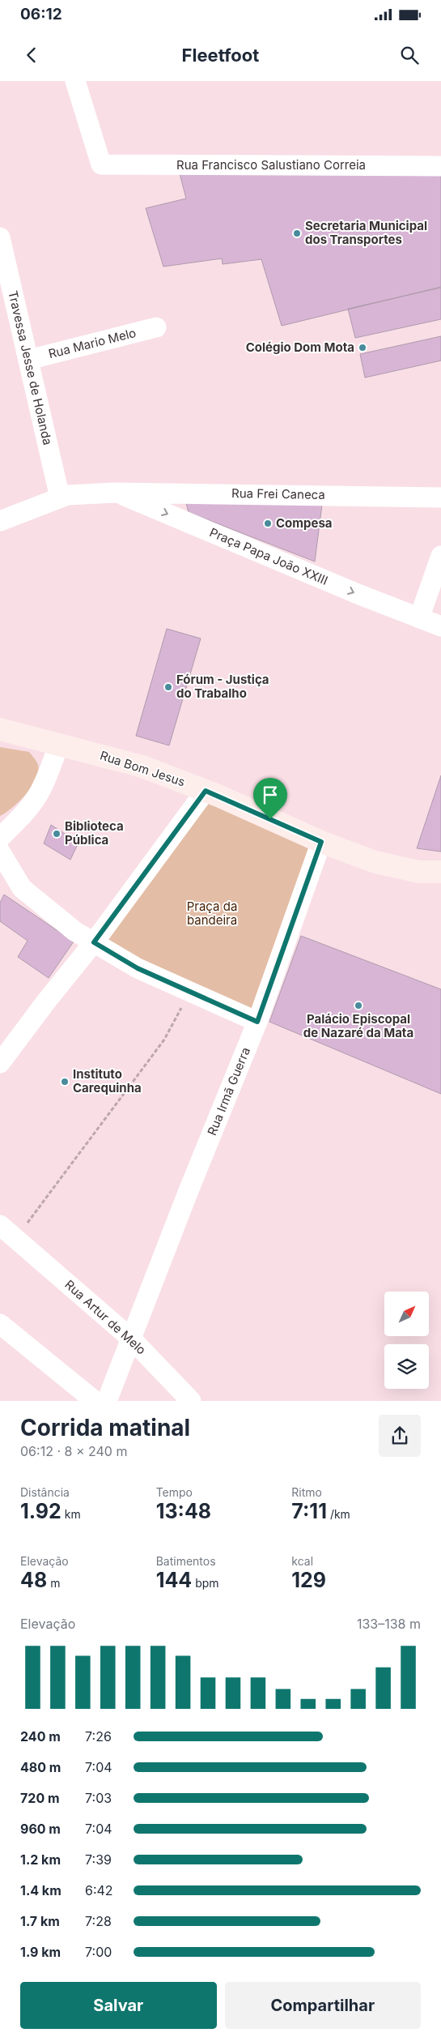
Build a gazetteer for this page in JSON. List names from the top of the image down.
{
  "streets": {
    "street": [
      "Rua Francisco Salustiano Correia",
      "Rua Mario Melo",
      "Travessa Jesse de Holanda",
      "Rua Frei Caneca",
      "Praça Papa João XXIII",
      "Rua Bom Jesus",
      "Rua Irmã Guerra",
      "Rua Artur de Melo"
    ]
  },
  "crossings": [
    ["Rua Mario Melo", "Travessa Jesse de Holanda"],
    ["Travessa Jesse de Holanda", "Rua Frei Caneca"],
    ["Rua Frei Caneca", "Praça Papa João XXIII"],
    ["Rua Bom Jesus", "Rua Irmã Guerra"],
    ["Rua Irmã Guerra", "Rua Artur de Melo"]
  ],
  "one_way": ["Praça Papa João XXIII"],
  "parks": ["Praça da bandeira"],
  "places": [
    "Secretaria Municipal dos Transportes",
    "Colégio Dom Mota",
    "Compesa",
    "Fórum - Justiça do Trabalho",
    "Biblioteca Pública",
    "Palácio Episcopal de Nazaré da Mata",
    "Instituto Carequinha"
  ],
  "north": "top right",
  "page": {
    "status": "06:12",
    "header": "Fleetfoot",
    "heading": ["Corrida matinal", "06:12 · 8 × 240 m"],
    "stats": [
      ["Distância", "1.92 km"],
      ["Tempo", "13:48"],
      ["Ritmo", "7:11 /km"],
      ["Elevação", "48 m"],
      ["Batimentos", "144 bpm"],
      ["kcal", "129"]
    ],
    "chart": ["Elevação", "133–138 m"],
    "list": [
      {
        "name": "240 m",
        "note": "7:26"
      },
      {
        "name": "480 m",
        "note": "7:04"
      },
      {
        "name": "720 m",
        "note": "7:03"
      },
      {
        "name": "960 m",
        "note": "7:04"
      },
      {
        "name": "1.2 km",
        "note": "7:39"
      },
      {
        "name": "1.4 km",
        "note": "6:42"
      },
      {
        "name": "1.7 km",
        "note": "7:28"
      },
      {
        "name": "1.9 km",
        "note": "7:00"
      }
    ],
    "buttons": ["Salvar", "Compartilhar"]
  }
}
